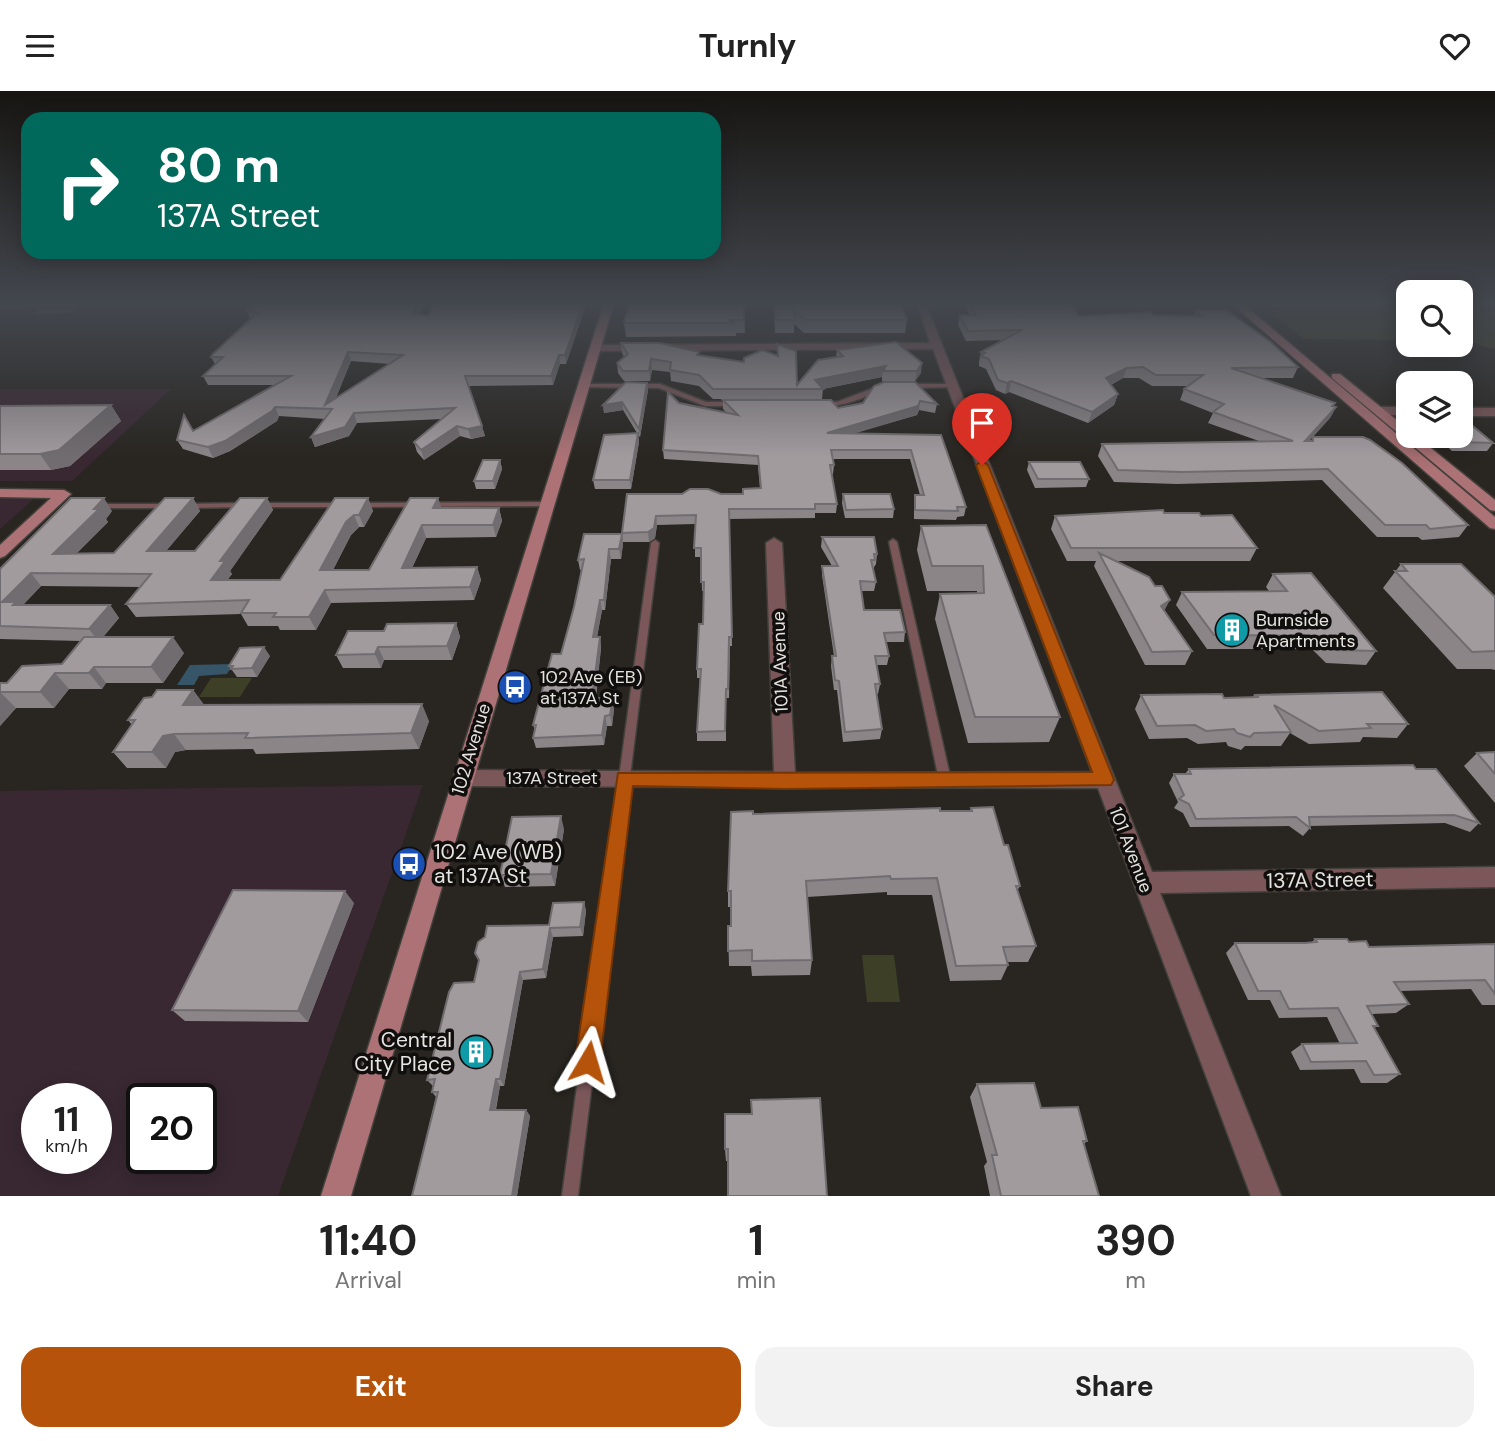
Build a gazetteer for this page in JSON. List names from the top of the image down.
{
  "streets": {
    "street": [
      "101A Avenue",
      "102 Avenue",
      "137A Street",
      "101 Avenue"
    ]
  },
  "crossings": [
    ["101A Avenue", "137A Street"],
    ["102 Avenue", "137A Street"],
    ["137A Street", "101 Avenue"]
  ],
  "places": {
    "building": ["Burnside Apartments", "Central City Place"],
    "bus stop": ["102 Ave (EB) at 137A St", "102 Ave (WB) at 137A St"]
  },
  "page": {
    "header": "Turnly",
    "turn": ["80 m", "137A Street"],
    "speed": "11 km/h",
    "limit": "20",
    "eta": [
      "11:40",
      "Arrival",
      "1",
      "min",
      "390",
      "m"
    ],
    "buttons": ["Exit", "Share"]
  }
}
